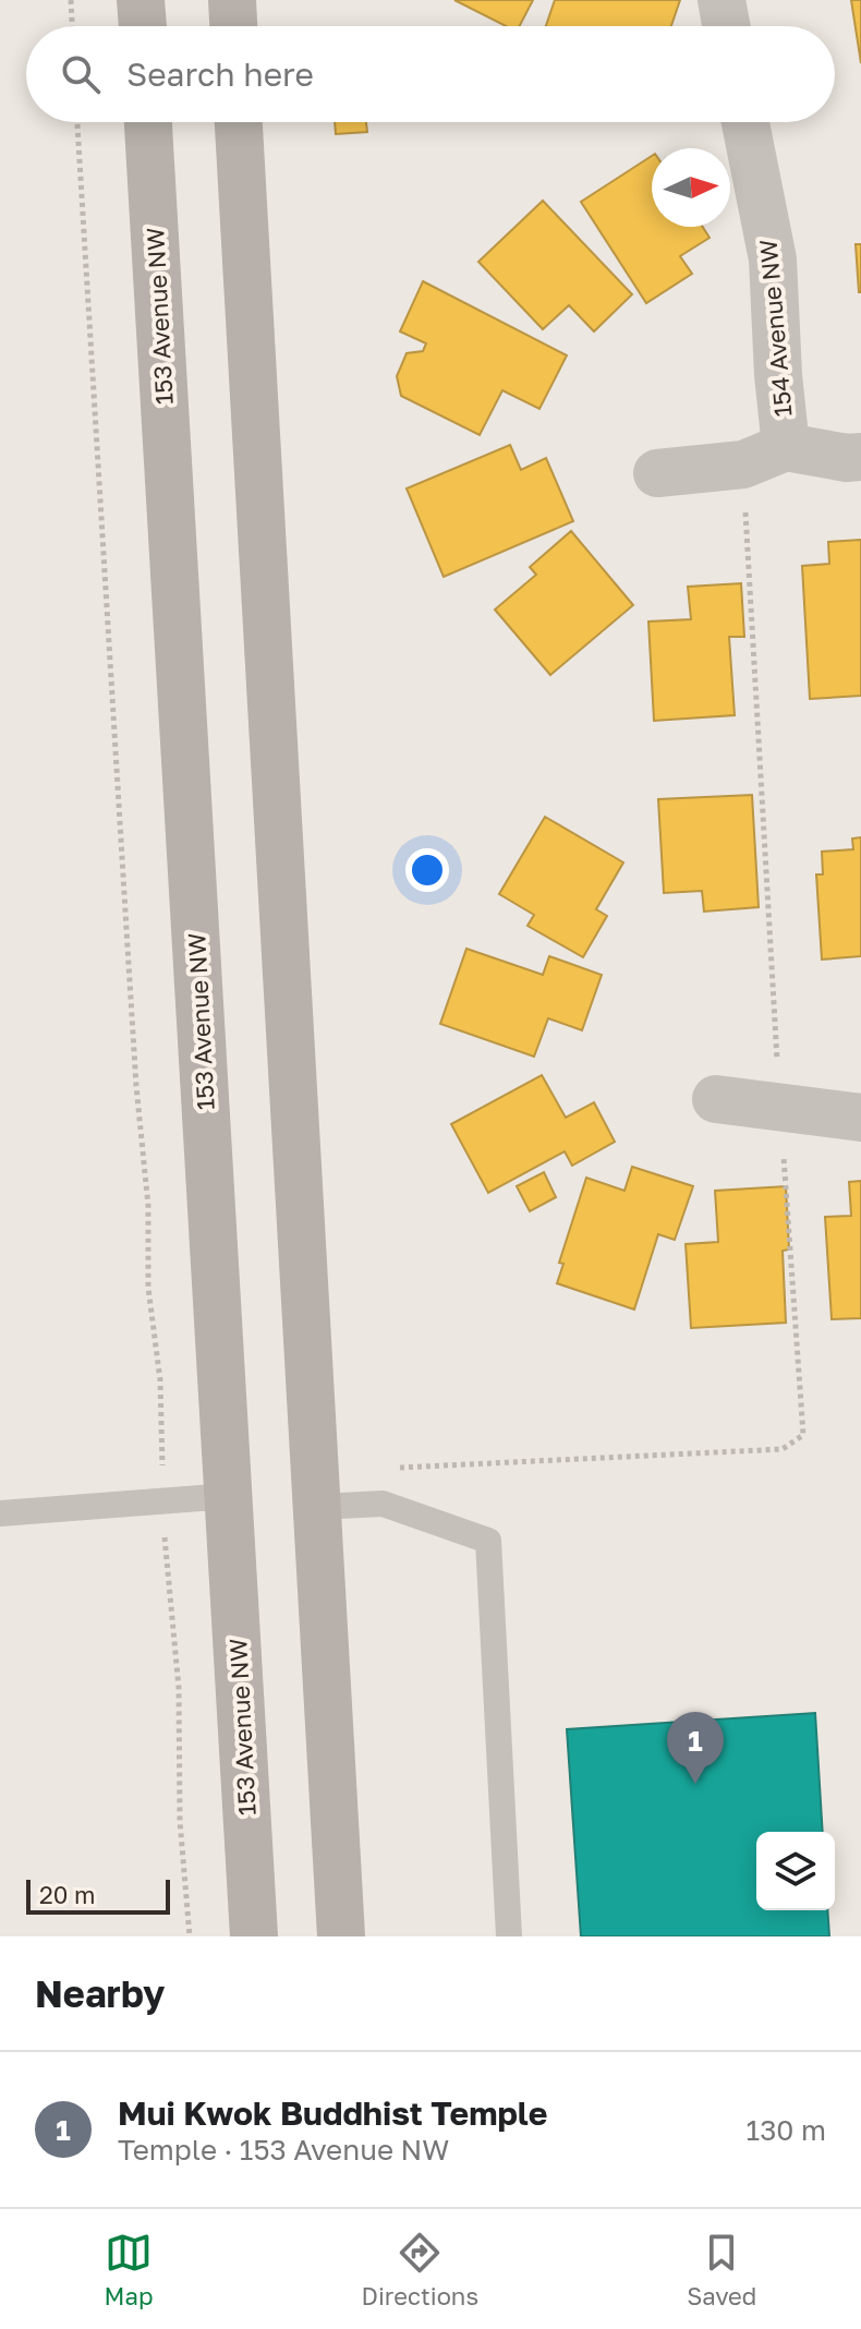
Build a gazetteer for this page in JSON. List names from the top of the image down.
{
  "streets": {
    "main road": ["153 Avenue NW"],
    "street": ["154 Avenue NW"]
  },
  "scale_bar": "20 m",
  "north": "right",
  "page": {
    "search": "Search here",
    "pins": "1",
    "scale": "20 m",
    "heading": "Nearby",
    "list": [
      {
        "mark": "1",
        "name": "Mui Kwok Buddhist Temple",
        "note": "Temple · 153 Avenue NW",
        "value": "130 m"
      }
    ],
    "nav": ["Map", "Directions", "Saved"]
  }
}
